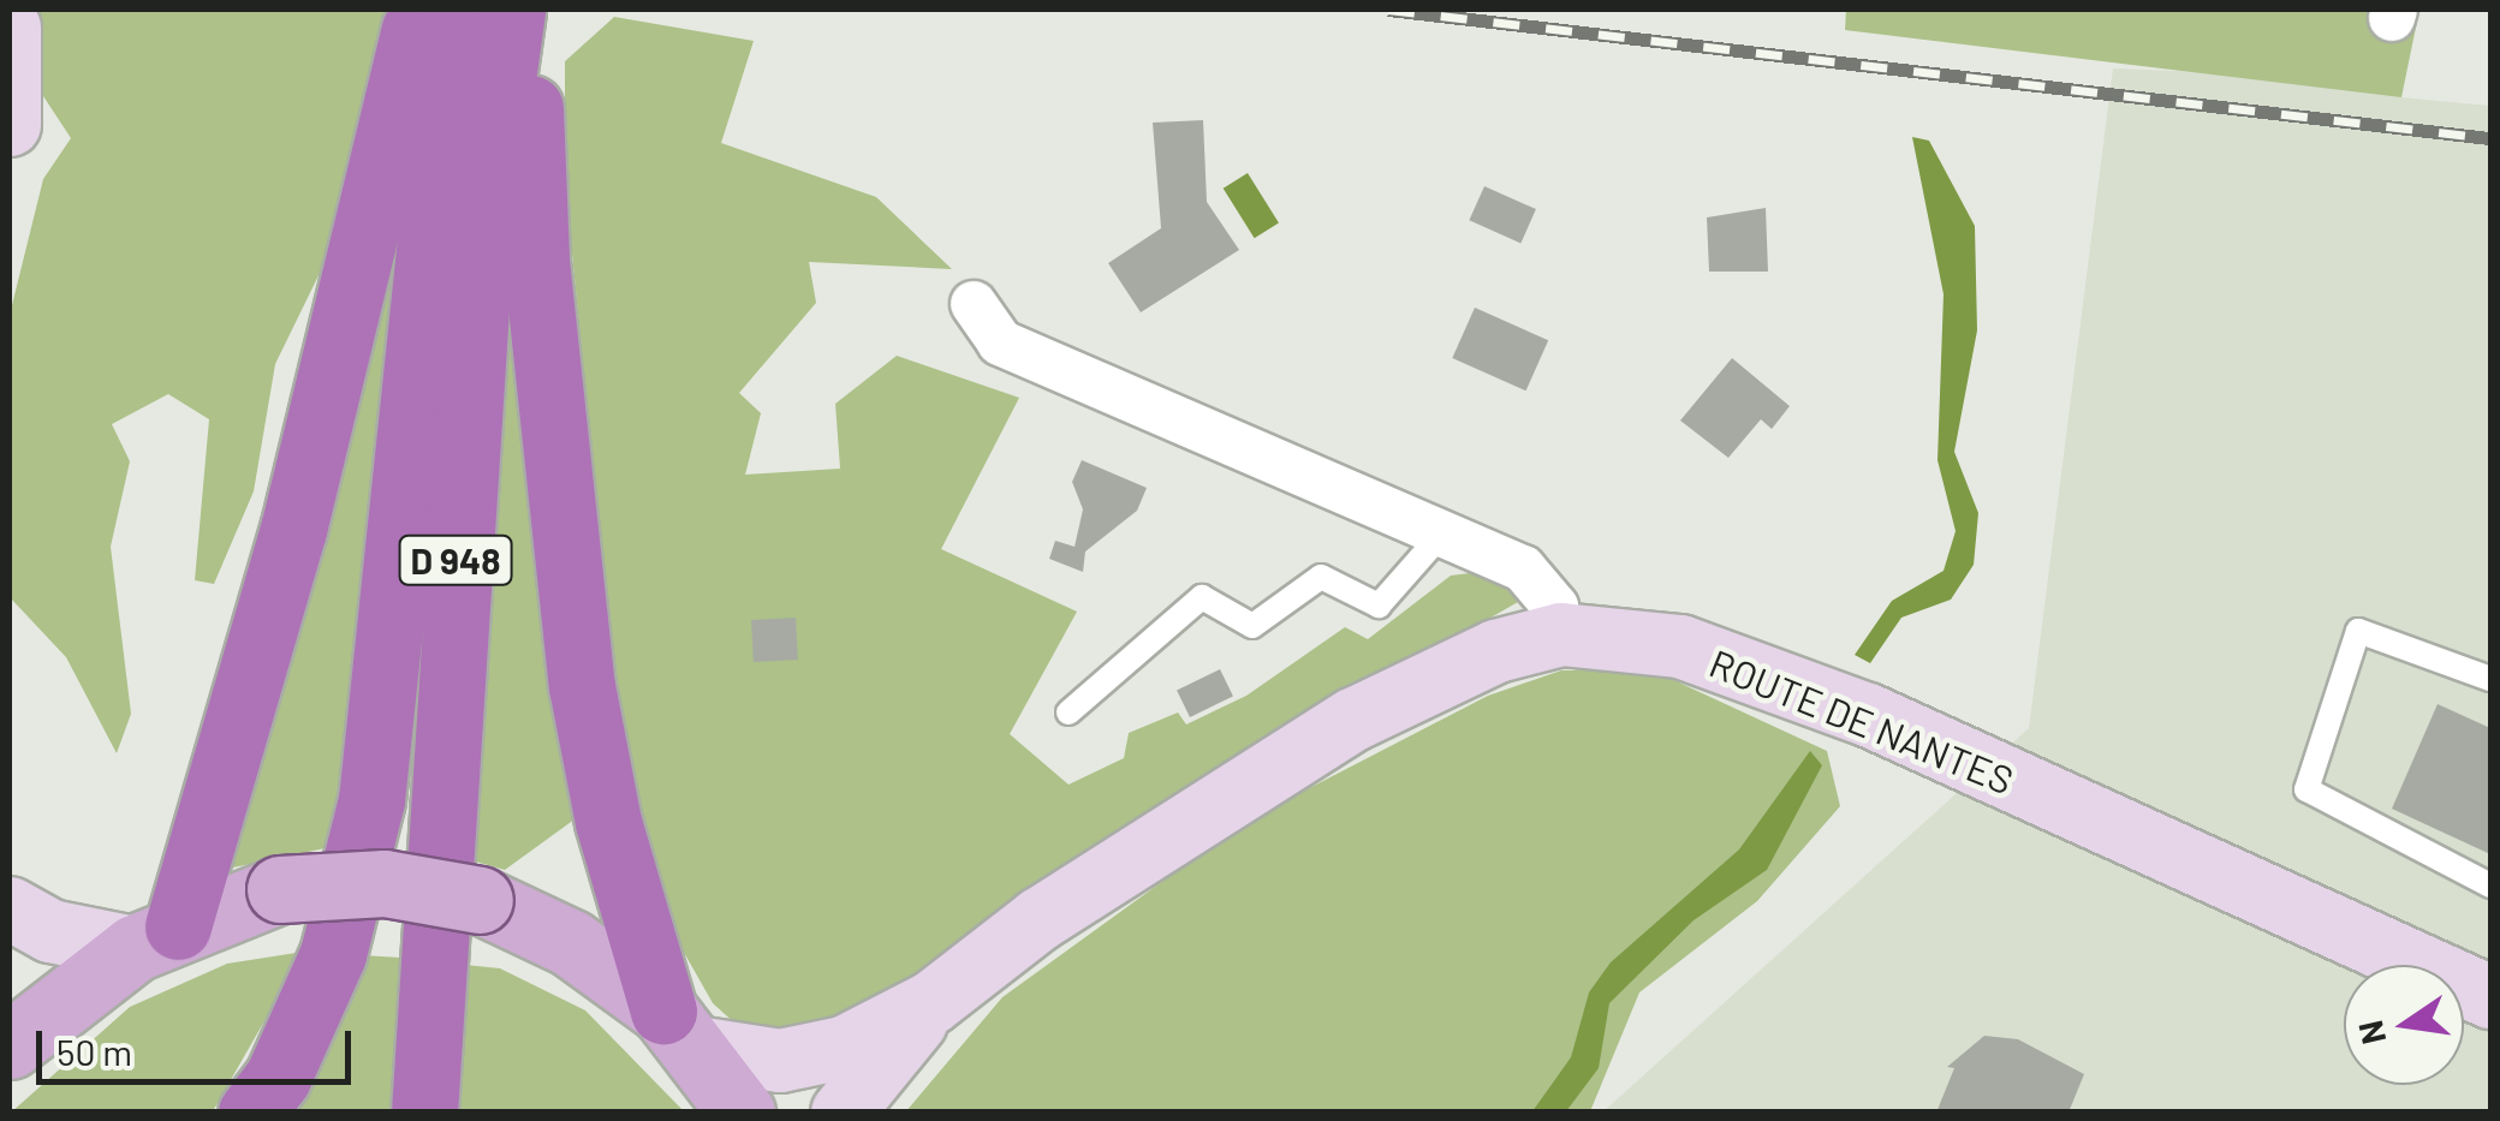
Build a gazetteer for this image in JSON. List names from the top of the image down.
{
  "streets": {
    "highway": ["D 948"],
    "main road": ["ROUTE DE NANTES"]
  },
  "scale_bar": "50 m",
  "north": "left"
}
